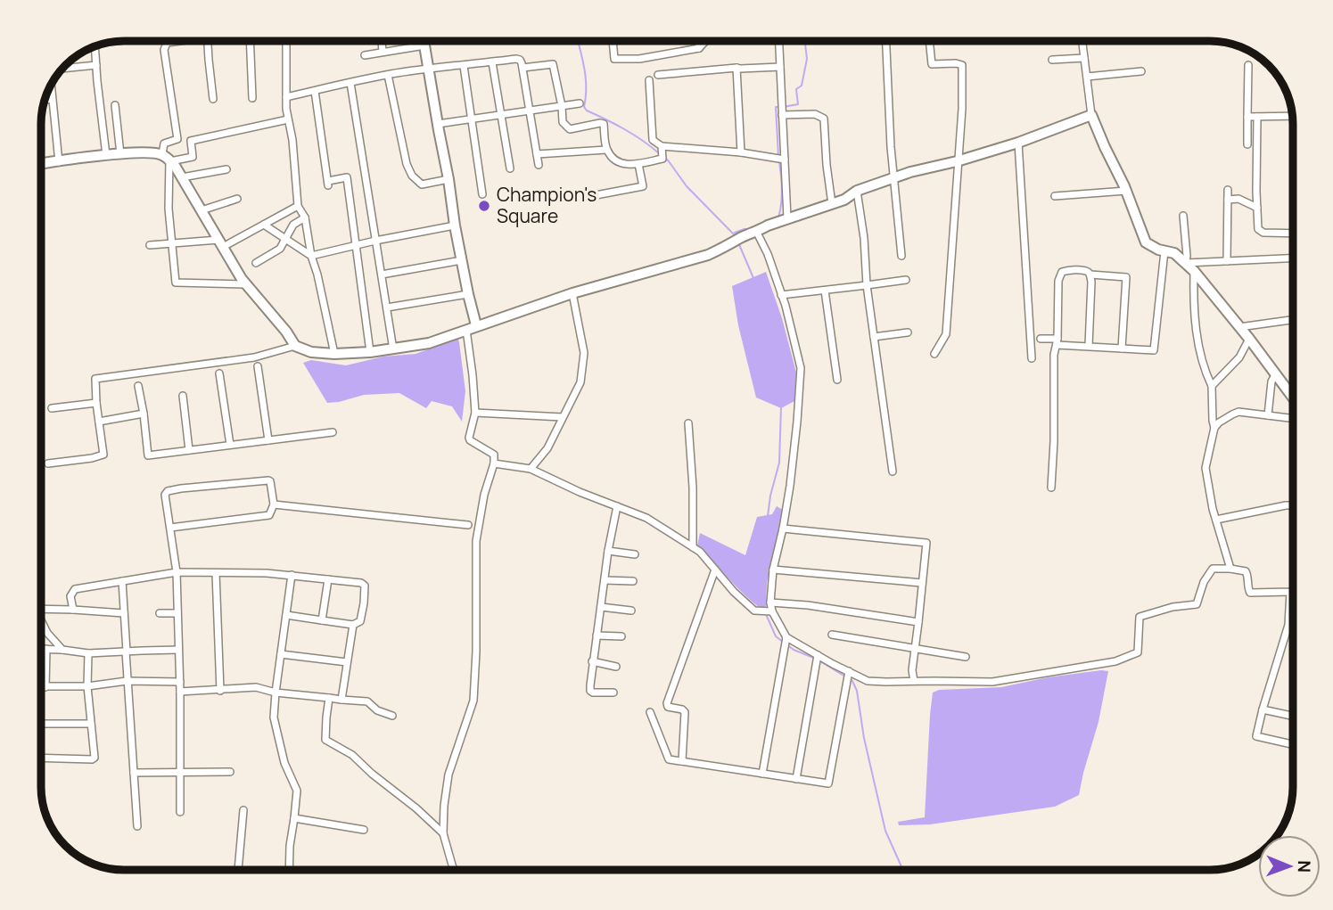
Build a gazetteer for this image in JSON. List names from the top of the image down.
{
  "places": ["Champion's Square"],
  "north": "right"
}
